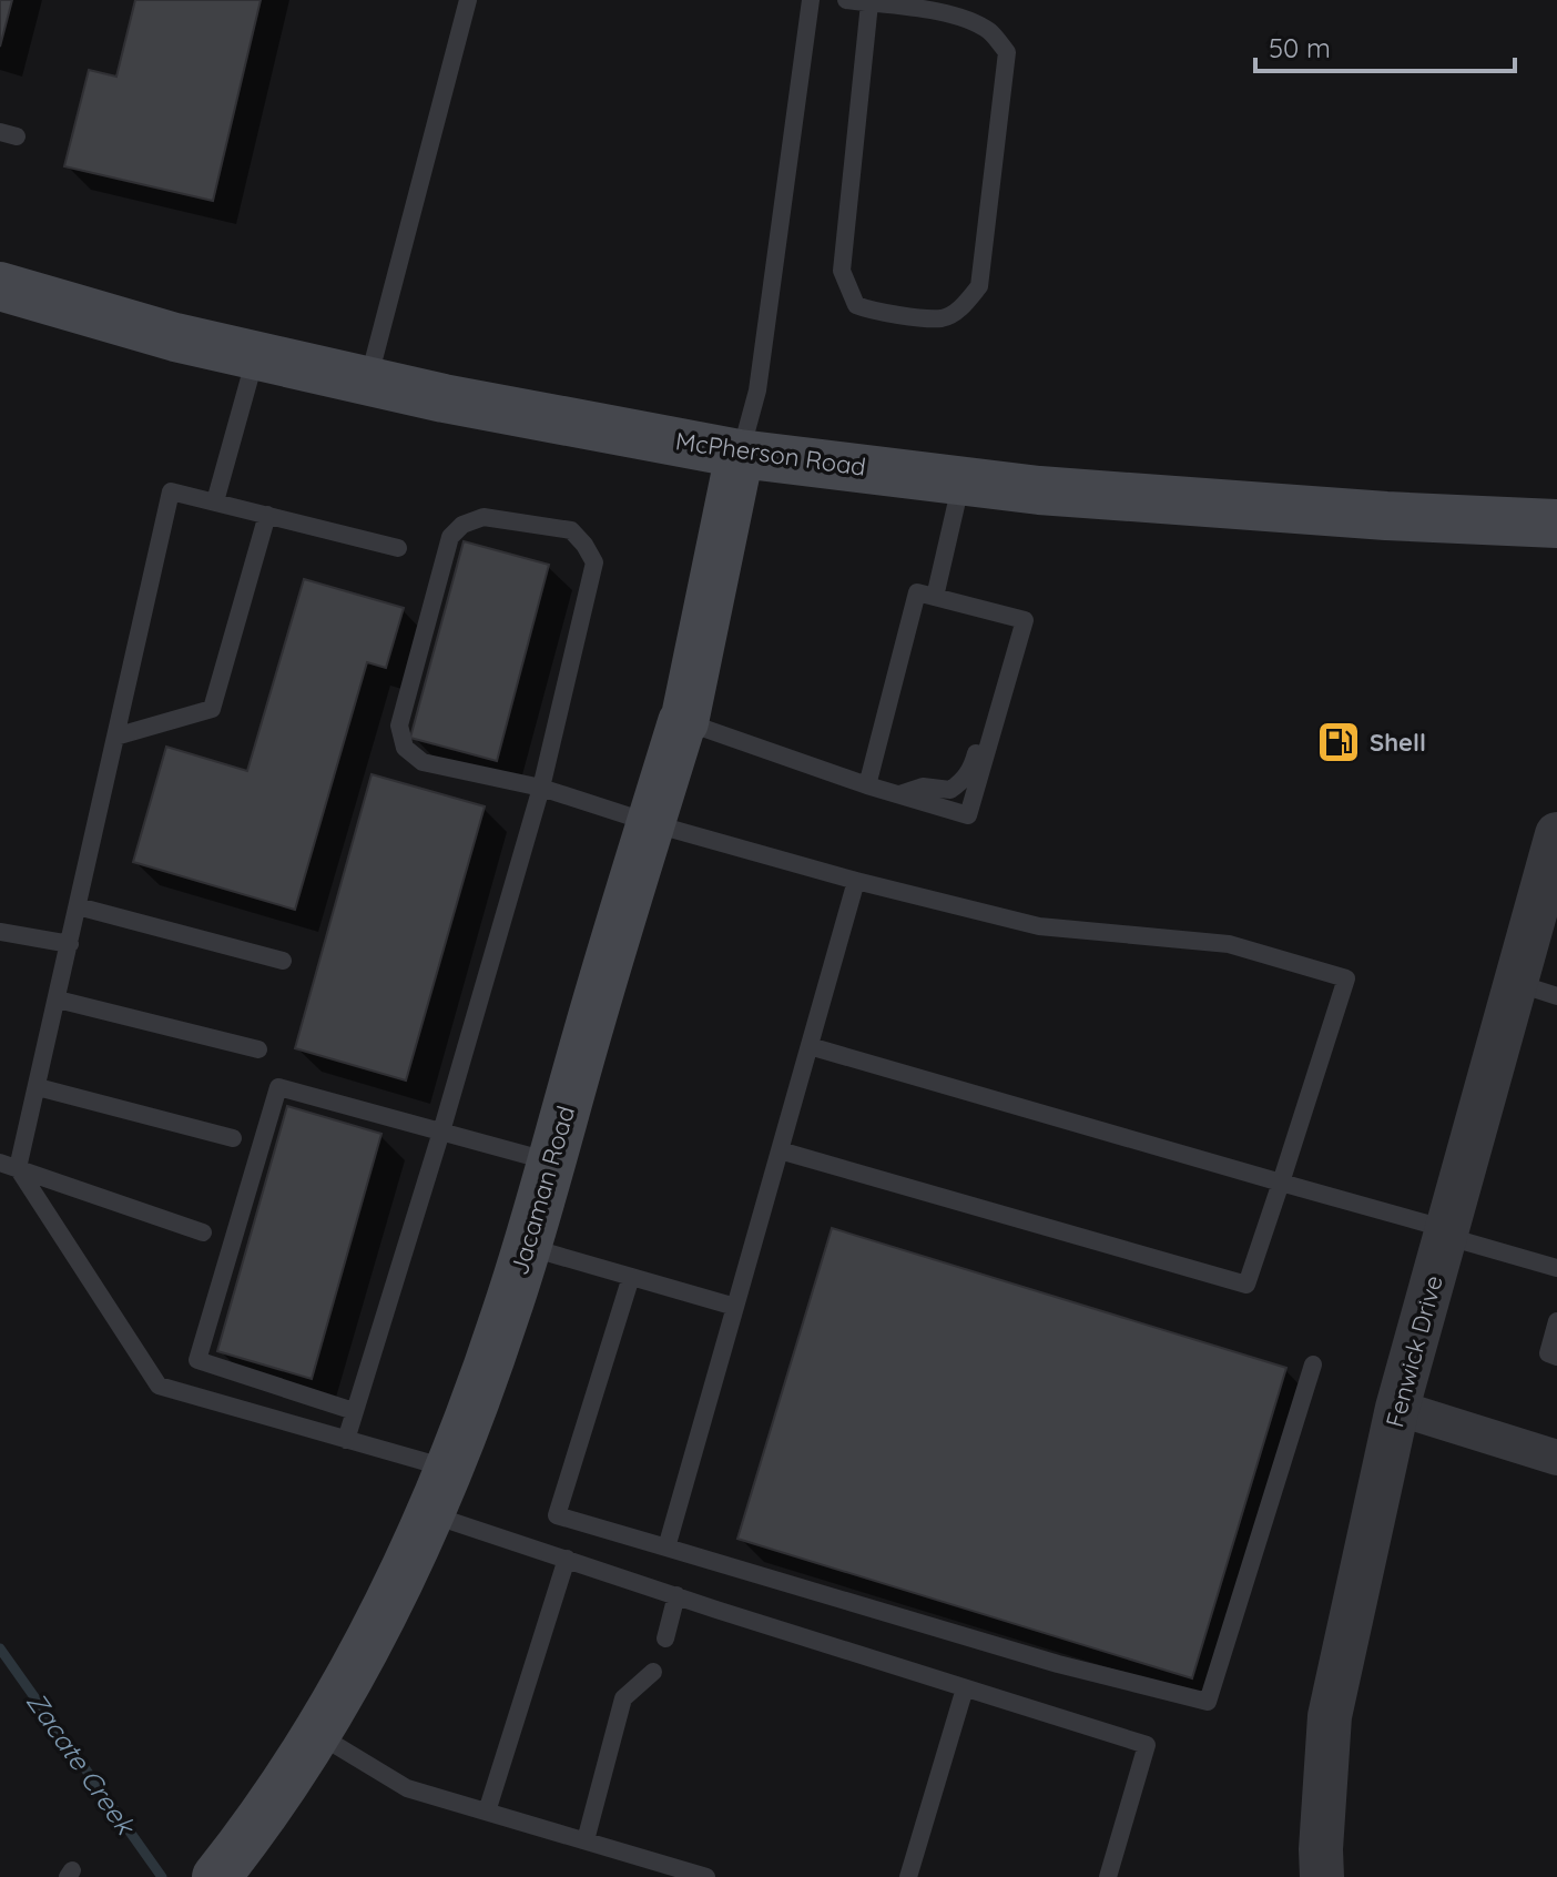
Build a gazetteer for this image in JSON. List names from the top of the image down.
{
  "streets": {
    "main road": ["McPherson Road", "Jacaman Road"],
    "street": ["Fenwick Drive"]
  },
  "crossings": [
    ["McPherson Road", "Jacaman Road"]
  ],
  "water": ["Zacate Creek"],
  "places": {
    "fuel station": ["Shell"]
  },
  "scale_bar": "50 m"
}
